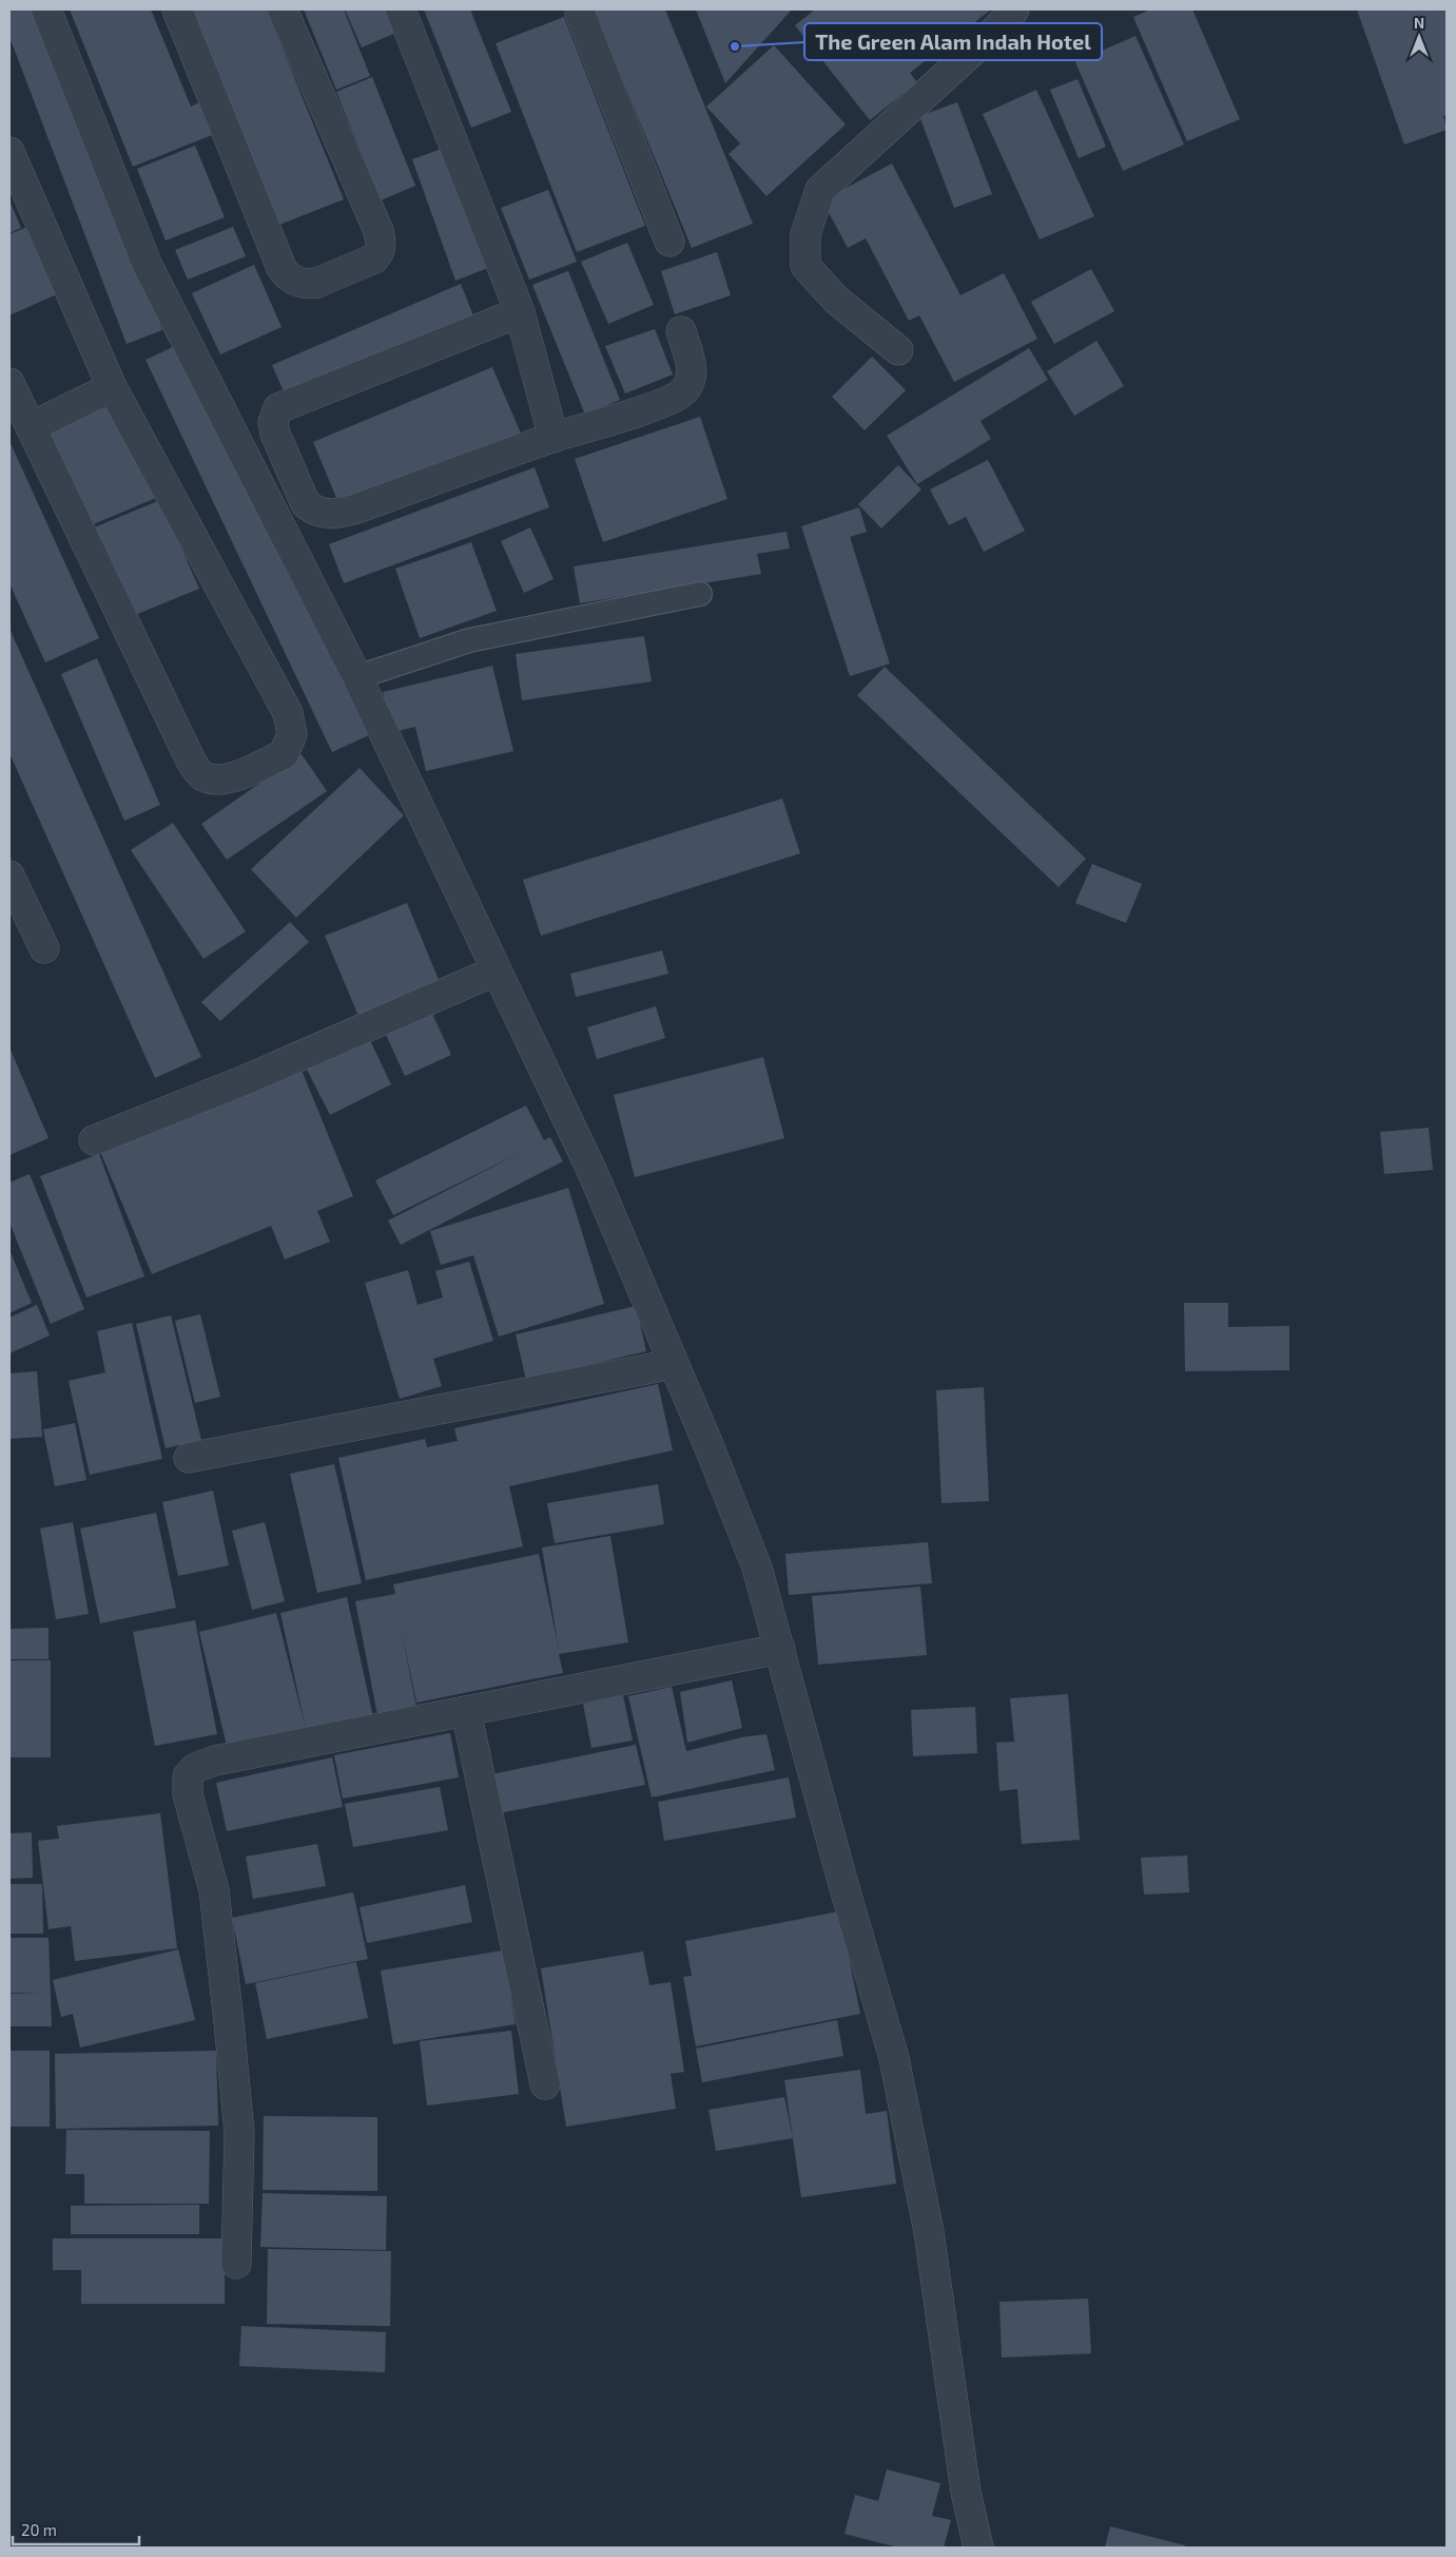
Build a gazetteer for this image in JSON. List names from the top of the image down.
{
  "places": ["The Green Alam Indah Hotel"],
  "scale_bar": "20 m",
  "north": "top"
}
